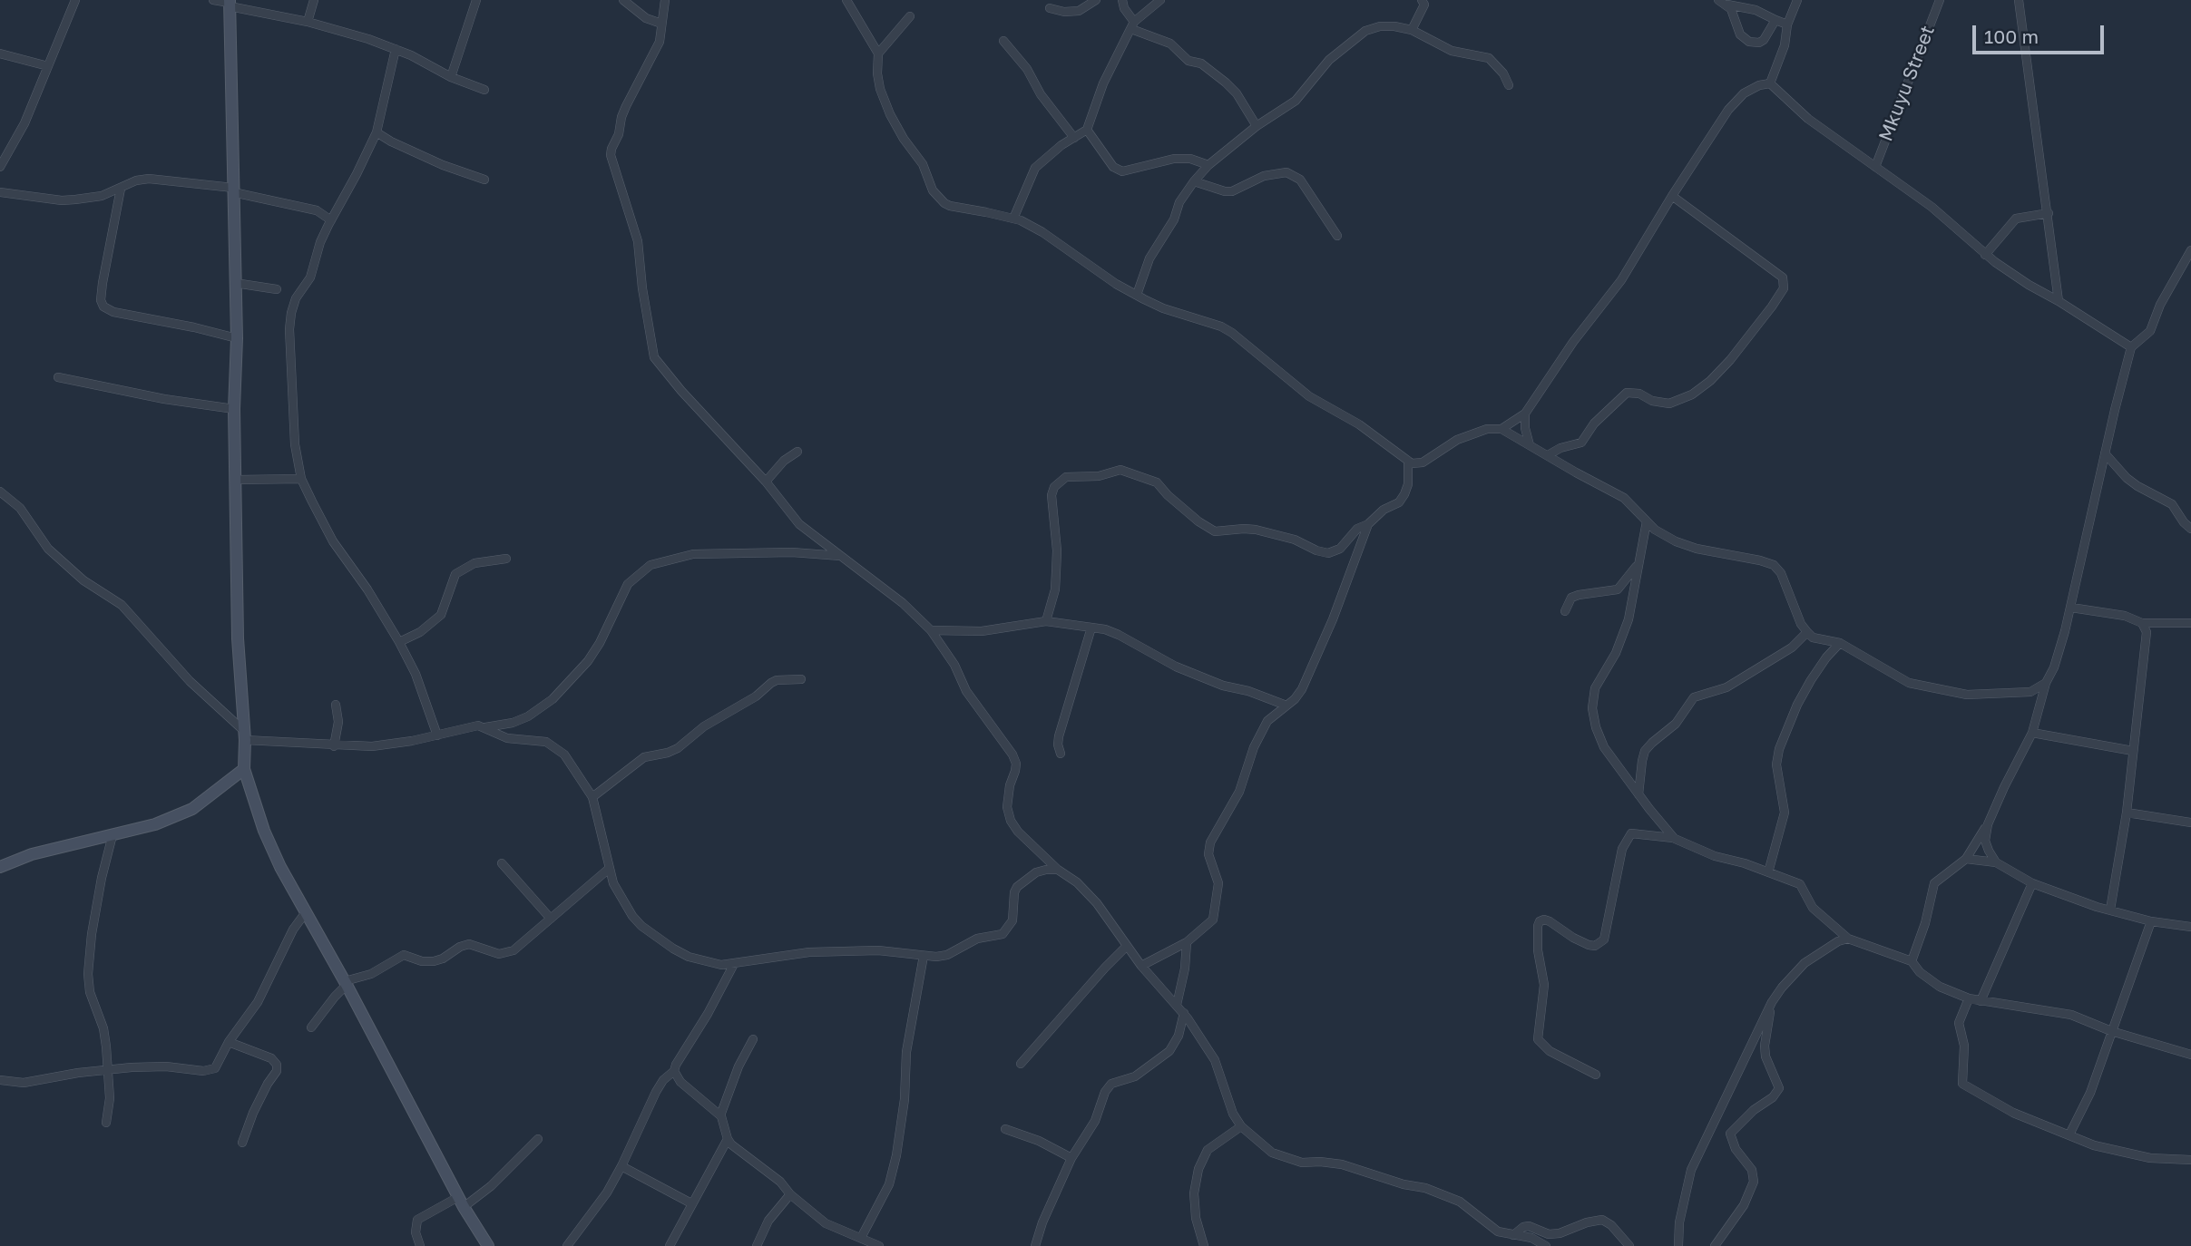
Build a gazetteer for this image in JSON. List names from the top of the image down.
{
  "streets": {
    "street": ["Mkuyu Street"]
  },
  "scale_bar": "100 m"
}
